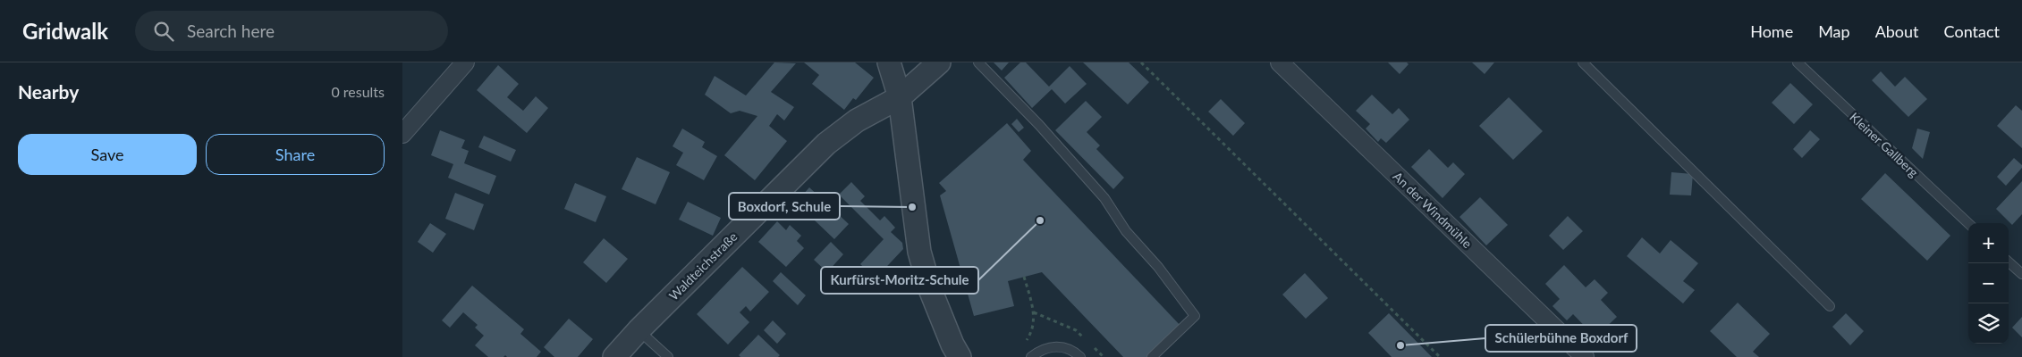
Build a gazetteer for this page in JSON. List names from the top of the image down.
{
  "streets": {
    "street": ["An der Windmühle", "Waldteichstraße"],
    "lane": ["Kleiner Gallberg"]
  },
  "places": ["Boxdorf, Schule", "Kurfürst-Moritz-Schule", "Schülerbühne Boxdorf"],
  "page": {
    "header": "Gridwalk",
    "search": "Search here",
    "nav": [
      "Home",
      "Map",
      "About",
      "Contact"
    ],
    "heading": ["Nearby", "0 results"],
    "buttons": ["Save", "Share"],
    "map_buttons": ["+", "−"]
  }
}
